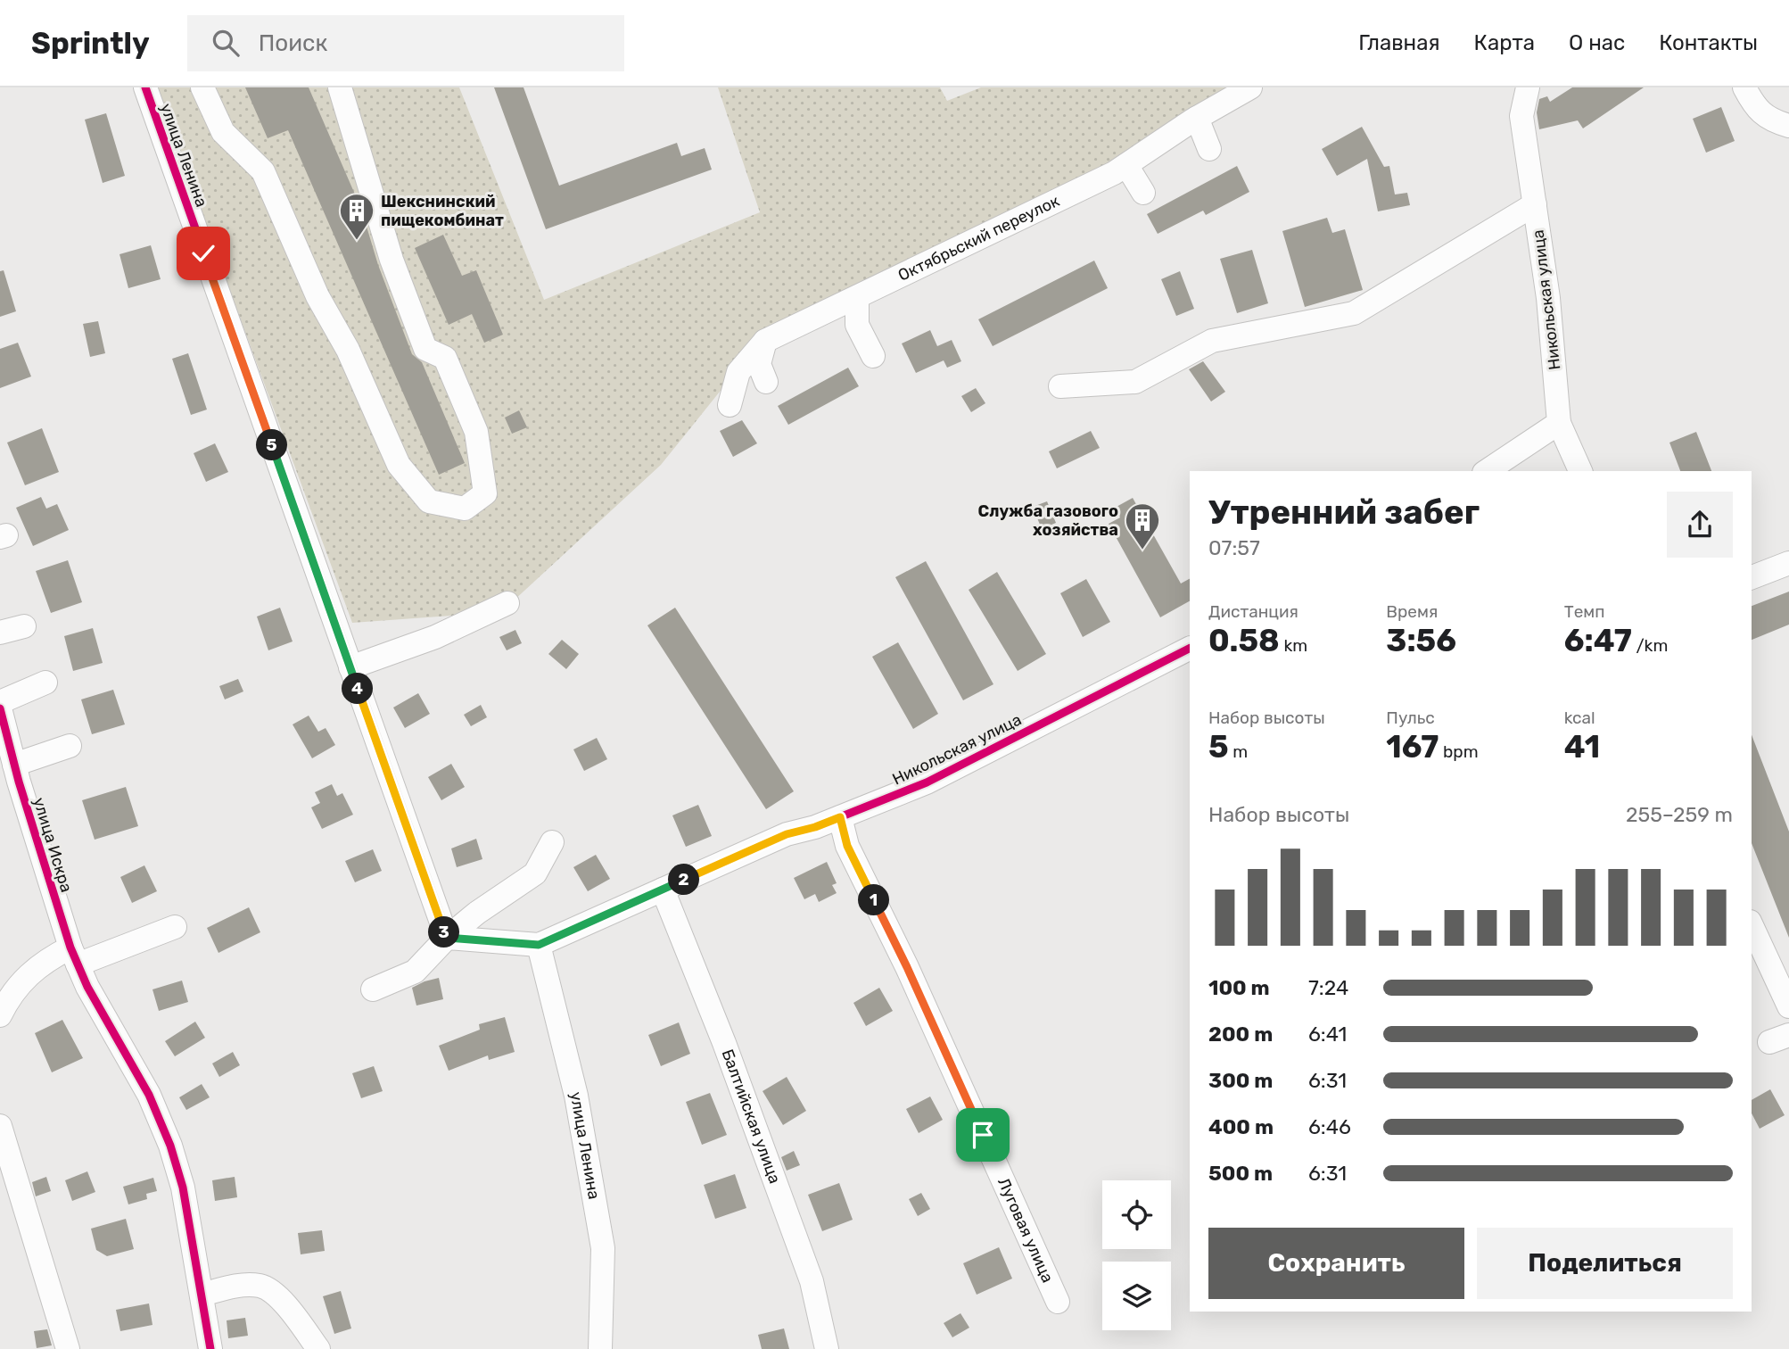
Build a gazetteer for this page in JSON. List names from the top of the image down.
{
  "streets": {
    "street": [
      "улица Ленина",
      "Октябрьский переулок",
      "Никольская улица",
      "улица Искра",
      "Балтийская улица",
      "Луговая улица"
    ]
  },
  "crossings": [
    ["улица Ленина", "Никольская улица"],
    ["Никольская улица", "Балтийская улица"],
    ["Никольская улица", "Луговая улица"]
  ],
  "places": {
    "building": ["Шекснинский пищекомбинат", "Служба газового хозяйства"]
  },
  "page": {
    "header": "Sprintly",
    "search": "Поиск",
    "nav": [
      "Главная",
      "Карта",
      "О нас",
      "Контакты"
    ],
    "pins": [
      "5",
      "4",
      "2",
      "1",
      "3"
    ],
    "heading": ["Утренний забег", "07:57"],
    "stats": [
      ["Дистанция", "0.58 km"],
      ["Время", "3:56"],
      ["Темп", "6:47 /km"],
      ["Набор высоты", "5 m"],
      ["Пульс", "167 bpm"],
      ["kcal", "41"]
    ],
    "chart": ["Набор высоты", "255–259 m"],
    "list": [
      {
        "name": "100 m",
        "note": "7:24"
      },
      {
        "name": "200 m",
        "note": "6:41"
      },
      {
        "name": "300 m",
        "note": "6:31"
      },
      {
        "name": "400 m",
        "note": "6:46"
      },
      {
        "name": "500 m",
        "note": "6:31"
      }
    ],
    "buttons": ["Сохранить", "Поделиться"]
  }
}
